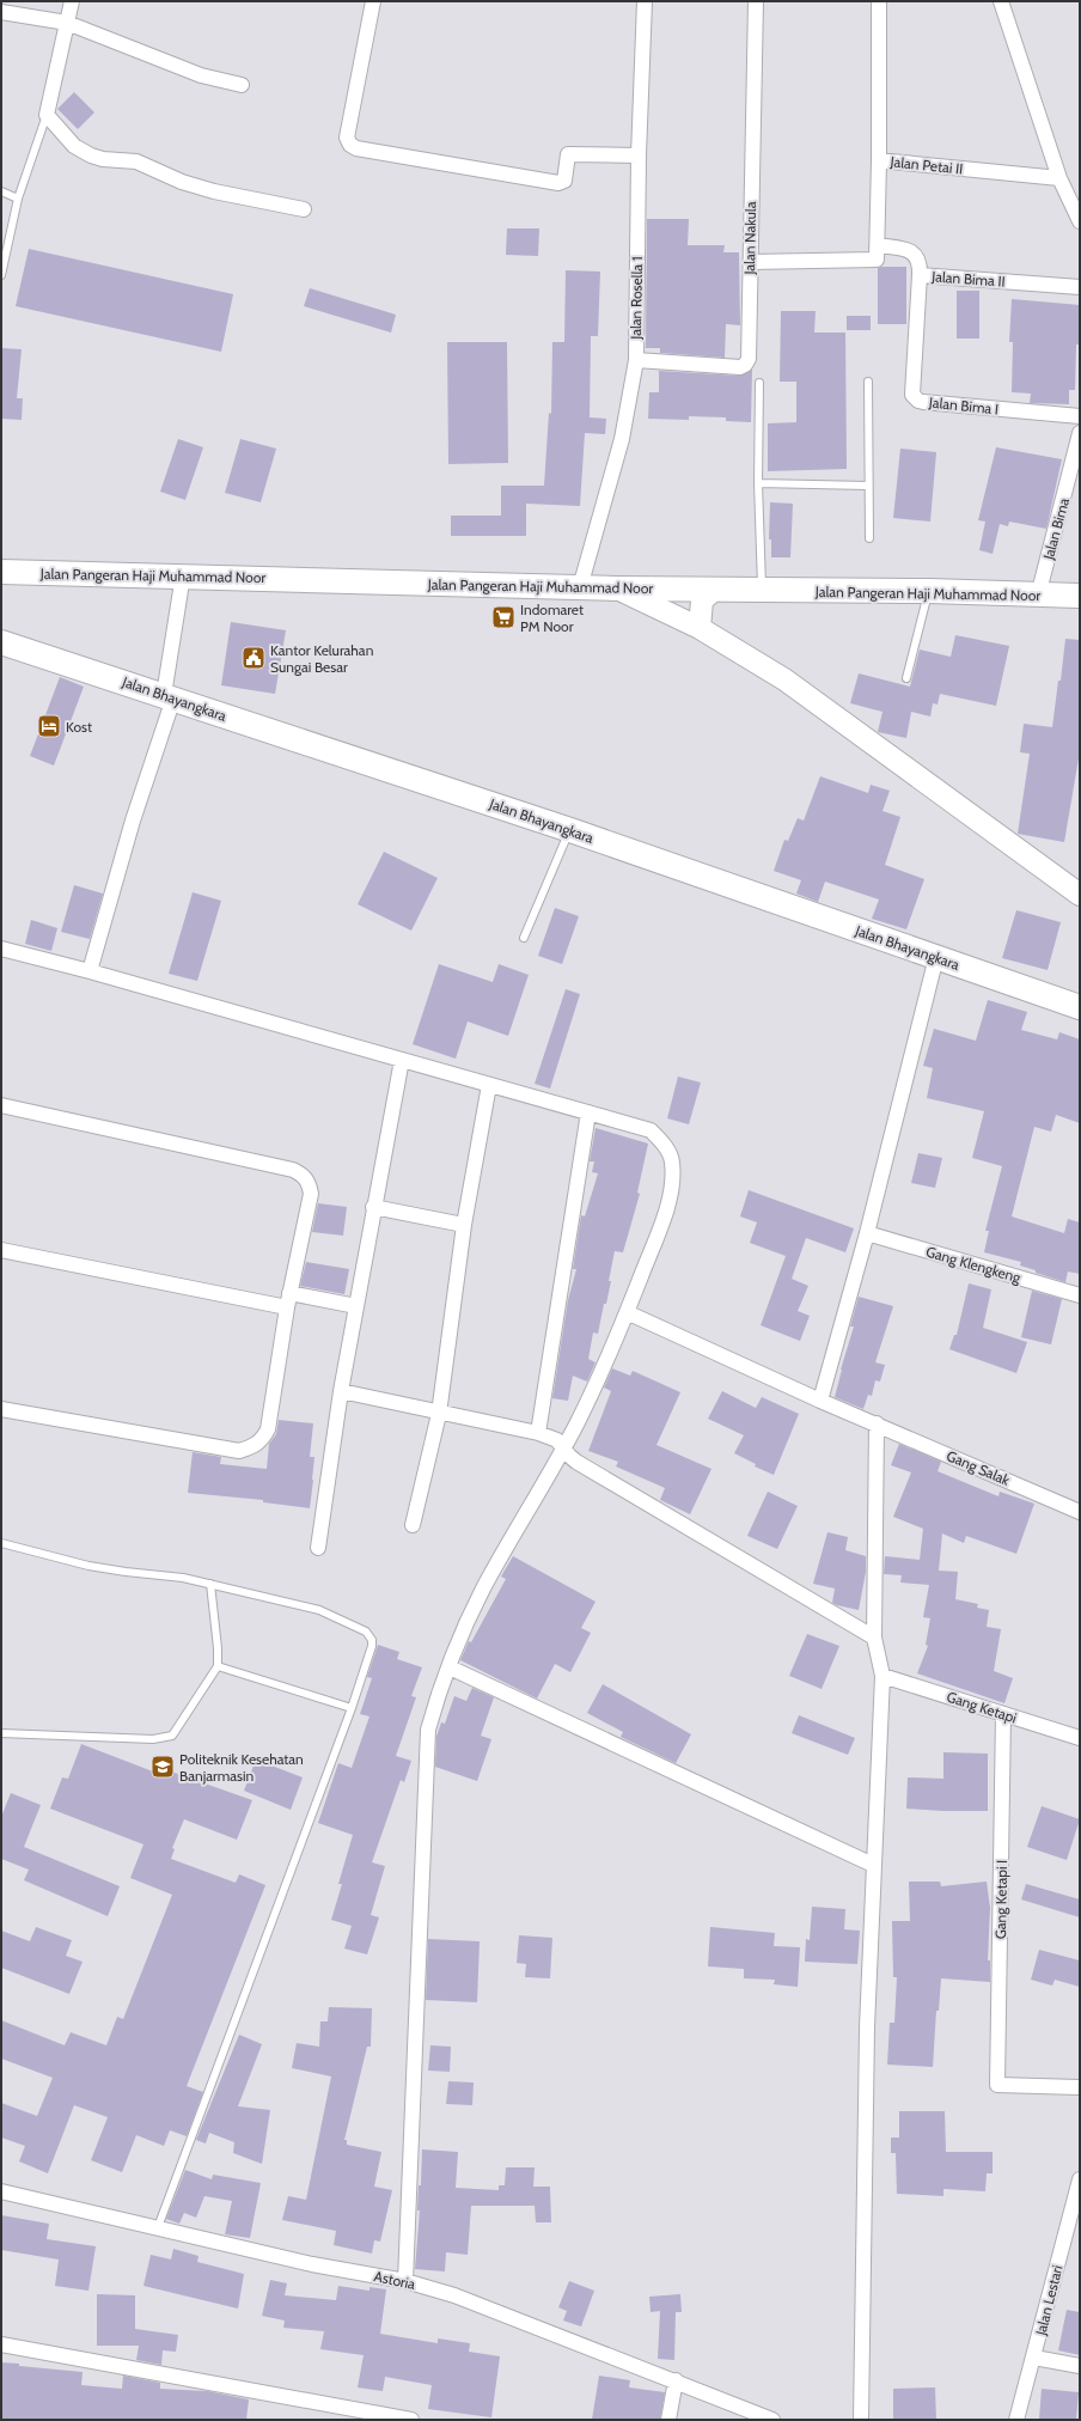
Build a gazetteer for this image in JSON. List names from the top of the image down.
{
  "streets": {
    "main road": ["Jalan Pangeran Haji Muhammad Noor", "Jalan Bhayangkara"],
    "street": [
      "Jalan Petai II",
      "Jalan Nakula",
      "Jalan Bima II",
      "Jalan Rosella 1",
      "Jalan Bima I",
      "Jalan Bima",
      "Gang Klengkeng",
      "Gang Salak",
      "Gang Ketapi",
      "Gang Ketapi I",
      "Astoria",
      "Jalan Lestari"
    ]
  },
  "crossings": [
    ["Jalan Petai II", "Jalan Bima II"],
    ["Jalan Nakula", "Jalan Rosella 1"],
    ["Jalan Bima II", "Jalan Bima I"],
    ["Jalan Rosella 1", "Jalan Pangeran Haji Muhammad Noor"],
    ["Jalan Bima", "Jalan Pangeran Haji Muhammad Noor"],
    ["Gang Ketapi", "Gang Ketapi I"]
  ],
  "places": {
    "supermarket": ["Indomaret PM Noor"],
    "public building": ["Kantor Kelurahan Sungai Besar"],
    "hotel": ["Kost"],
    "school or university": ["Politeknik Kesehatan Banjarmasin"]
  }
}
